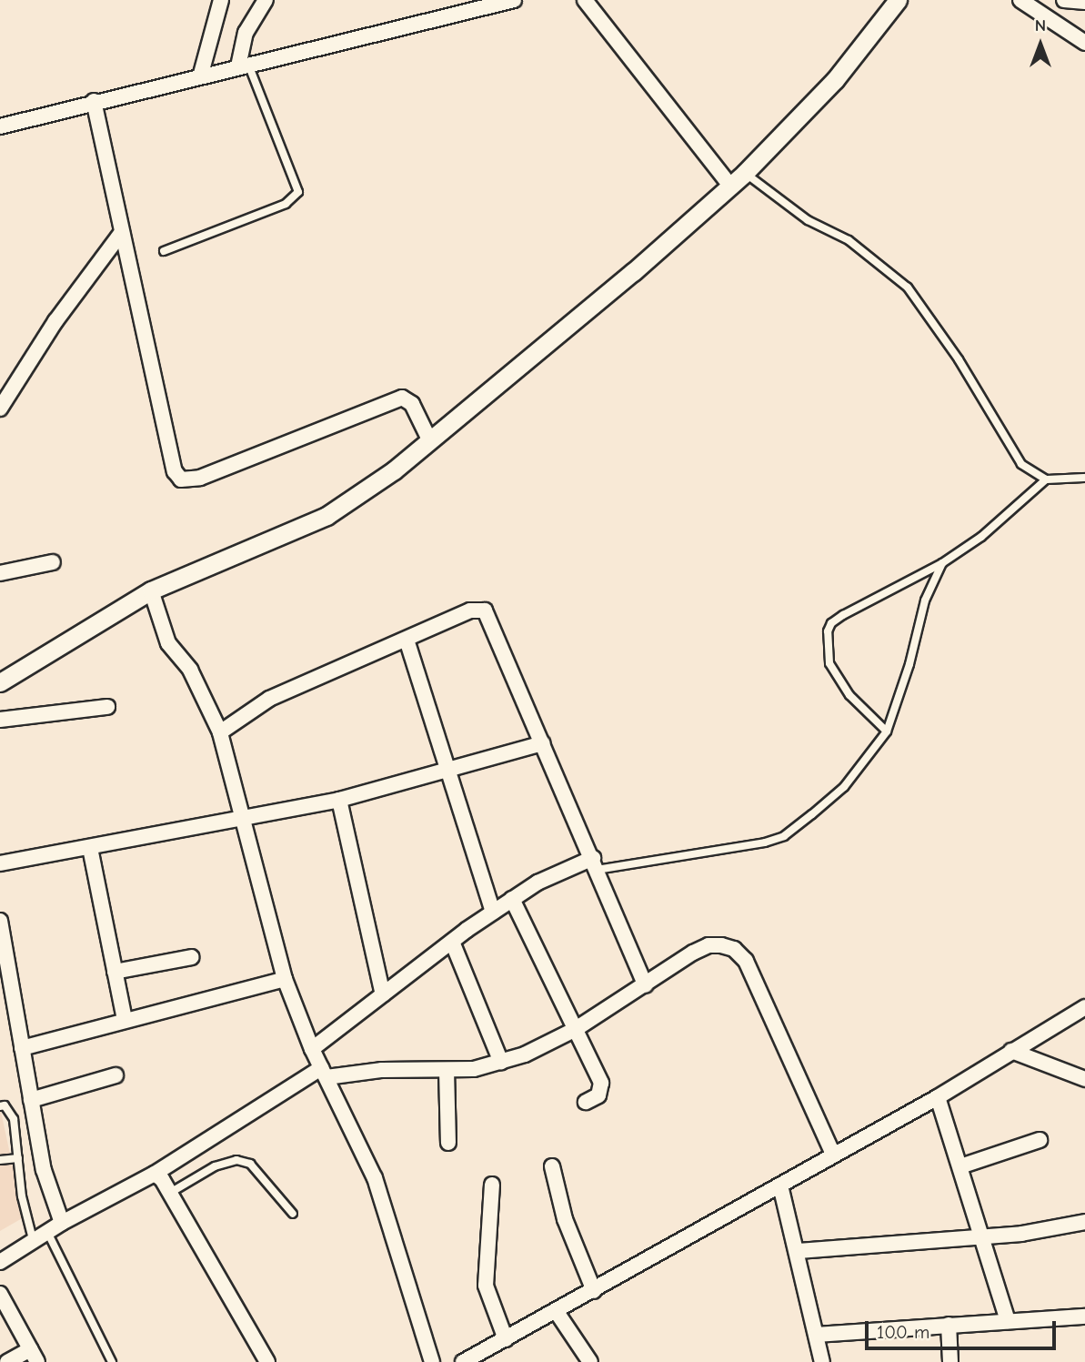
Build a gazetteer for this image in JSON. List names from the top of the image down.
{
  "scale_bar": "100 m",
  "north": "top"
}
